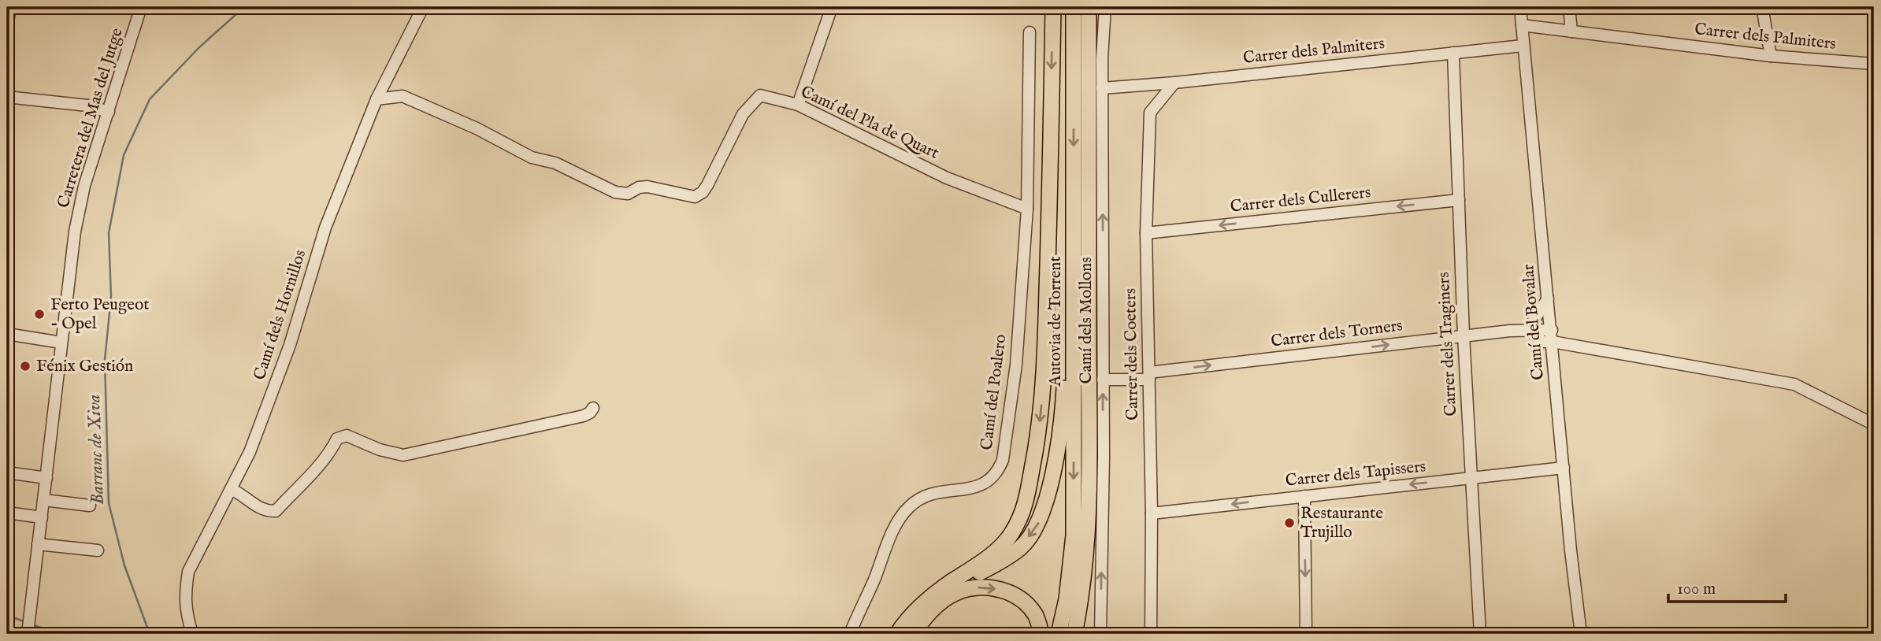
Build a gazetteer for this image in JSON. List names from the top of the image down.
{
  "streets": {
    "highway": ["Autovia de Torrent"],
    "street": [
      "Carrer dels Palmiters",
      "Carretera del Mas del Jutge",
      "Camí del Pla de Quart",
      "Carrer dels Cullerers",
      "Camí dels Hornillos",
      "Camí dels Mollons",
      "Camí del Bovalar",
      "Carrer dels Torners",
      "Carrer dels Traginers",
      "Carrer dels Coeters",
      "Camí del Poalero",
      "Carrer dels Tapissers"
    ]
  },
  "crossings": [
    ["Carrer dels Palmiters", "Camí dels Mollons"],
    ["Carrer dels Palmiters", "Camí del Bovalar"],
    ["Carrer dels Palmiters", "Carrer dels Traginers"],
    ["Carrer dels Palmiters", "Carrer dels Coeters"],
    ["Camí del Pla de Quart", "Camí dels Hornillos"],
    ["Camí del Pla de Quart", "Camí del Poalero"],
    ["Carrer dels Cullerers", "Carrer dels Traginers"],
    ["Carrer dels Cullerers", "Carrer dels Coeters"],
    ["Camí dels Mollons", "Carrer dels Torners"],
    ["Camí del Bovalar", "Carrer dels Tapissers"],
    ["Carrer dels Torners", "Carrer dels Traginers"],
    ["Carrer dels Torners", "Carrer dels Coeters"],
    ["Carrer dels Traginers", "Carrer dels Tapissers"],
    ["Carrer dels Coeters", "Carrer dels Tapissers"]
  ],
  "one_way": [
    "Carrer dels Cullerers",
    "Camí dels Mollons",
    "Carrer dels Torners",
    "Carrer dels Tapissers"
  ],
  "water": ["Barranc de Xiva"],
  "places": ["Ferto Peugeot - Opel", "Fénix Gestión", "Restaurante Trujillo"],
  "scale_bar": "100 m"
}
